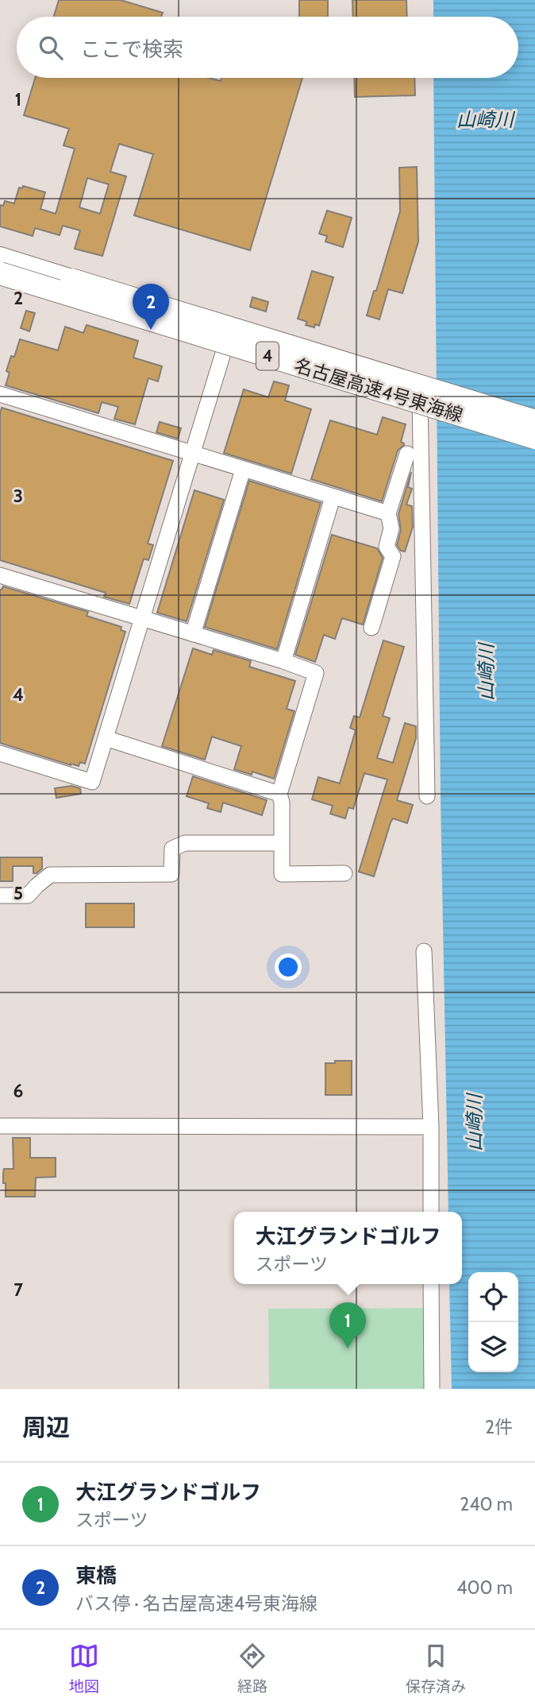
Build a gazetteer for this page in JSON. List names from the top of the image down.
{
  "streets": {
    "highway": ["4", "名古屋高速4号東海線"]
  },
  "water": ["山崎川"],
  "page": {
    "search": "ここで検索",
    "pins": ["2", "1"],
    "popup": ["大江グランドゴルフ", "スポーツ"],
    "heading": ["周辺", "2件"],
    "list": [
      {
        "mark": "1",
        "name": "大江グランドゴルフ",
        "note": "スポーツ",
        "value": "240 m"
      },
      {
        "mark": "2",
        "name": "東橋",
        "note": "バス停 · 名古屋高速4号東海線",
        "value": "400 m"
      }
    ],
    "nav": ["地図", "経路", "保存済み"]
  },
  "grid": {
    "rows": [
      "1",
      "2",
      "3",
      "4",
      "5",
      "6",
      "7"
    ]
  }
}
